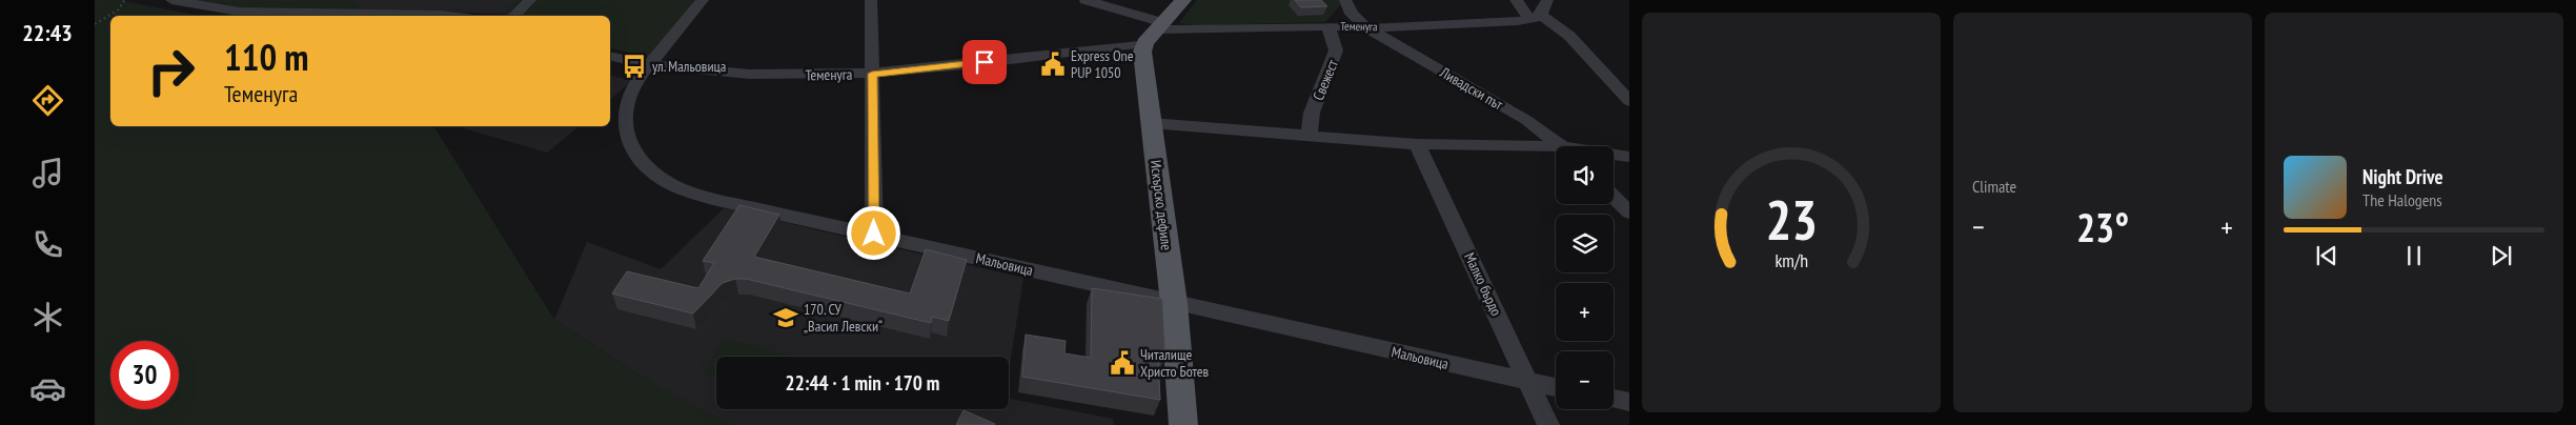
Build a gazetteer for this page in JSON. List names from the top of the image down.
{
  "streets": {
    "main road": ["Искърско дефиле"],
    "street": [
      "Теменуга",
      "Свежест",
      "Ливадски път",
      "Мальовица",
      "Малко бърдо"
    ]
  },
  "crossings": [
    ["Теменуга", "Свежест"],
    ["Теменуга", "Ливадски път"],
    ["Теменуга", "Искърско дефиле"],
    ["Теменуга", "Мальовица"],
    ["Искърско дефиле", "Мальовица"],
    ["Мальовица", "Малко бърдо"]
  ],
  "places": {
    "public building": ["Express One PUP 1050", "Читалище Христо Ботев"],
    "bus stop": ["ул. Мальовица"],
    "school or university": ["170. СУ „Васил Левски“"]
  },
  "page": {
    "tabs": "22:43",
    "tile": "Climate",
    "turn": ["110 m", "Теменуга"],
    "map_buttons": ["+", "−"],
    "song": ["Night Drive", "The Halogens"],
    "heat": ["−", "23°", "+"],
    "limit": "30",
    "trip": "22:44 · 1 min · 170 m",
    "gauge": ["23", "km/h"]
  }
}
